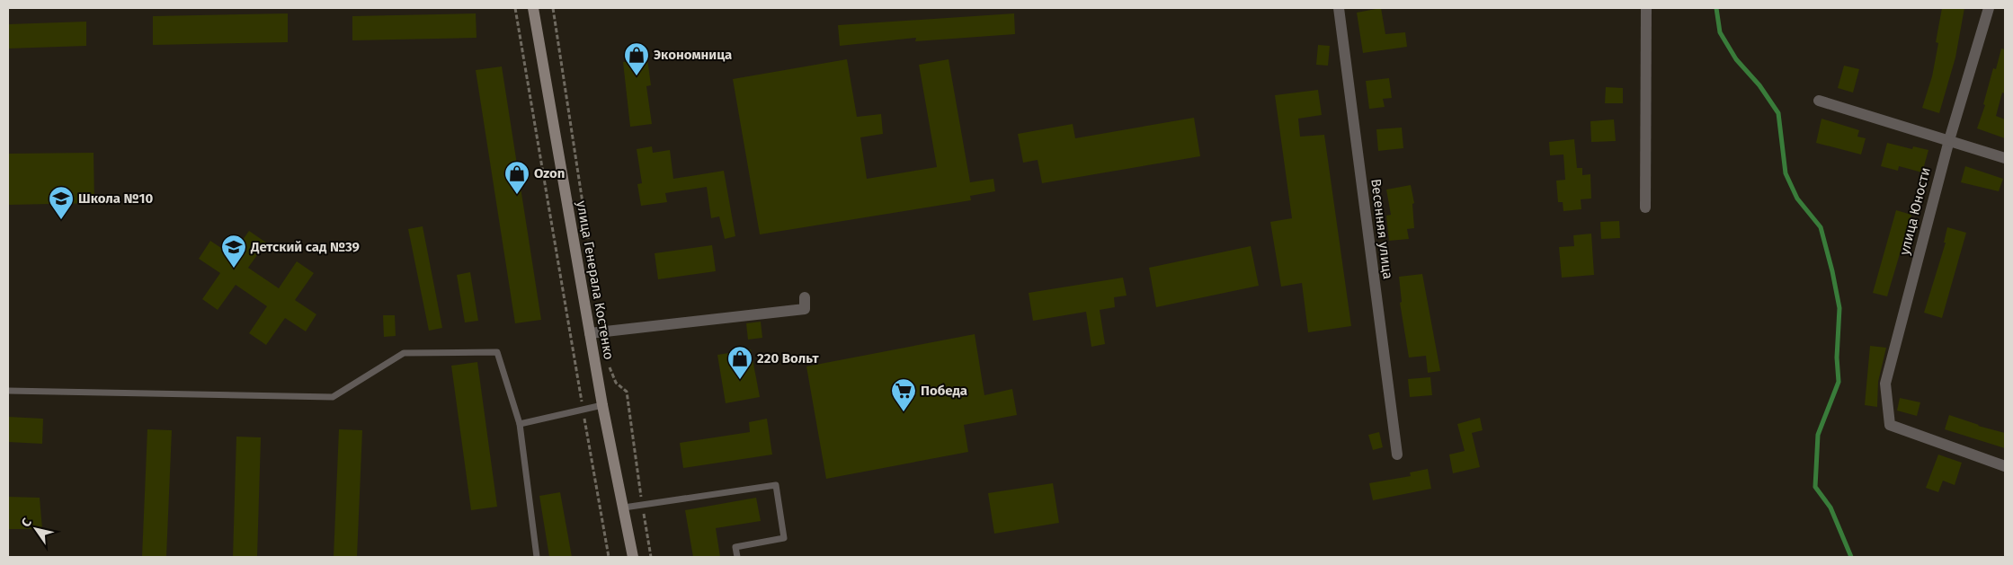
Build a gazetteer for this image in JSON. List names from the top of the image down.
{
  "streets": {
    "main road": ["улица Генерала Костенко"],
    "street": ["улица Юности", "Весенняя улица"]
  },
  "places": {
    "shop": ["Экономница", "Ozon", "220 Вольт"],
    "school or university": ["Школа №10", "Детский сад №39"],
    "supermarket": ["Победа"]
  },
  "north": "top left"
}
